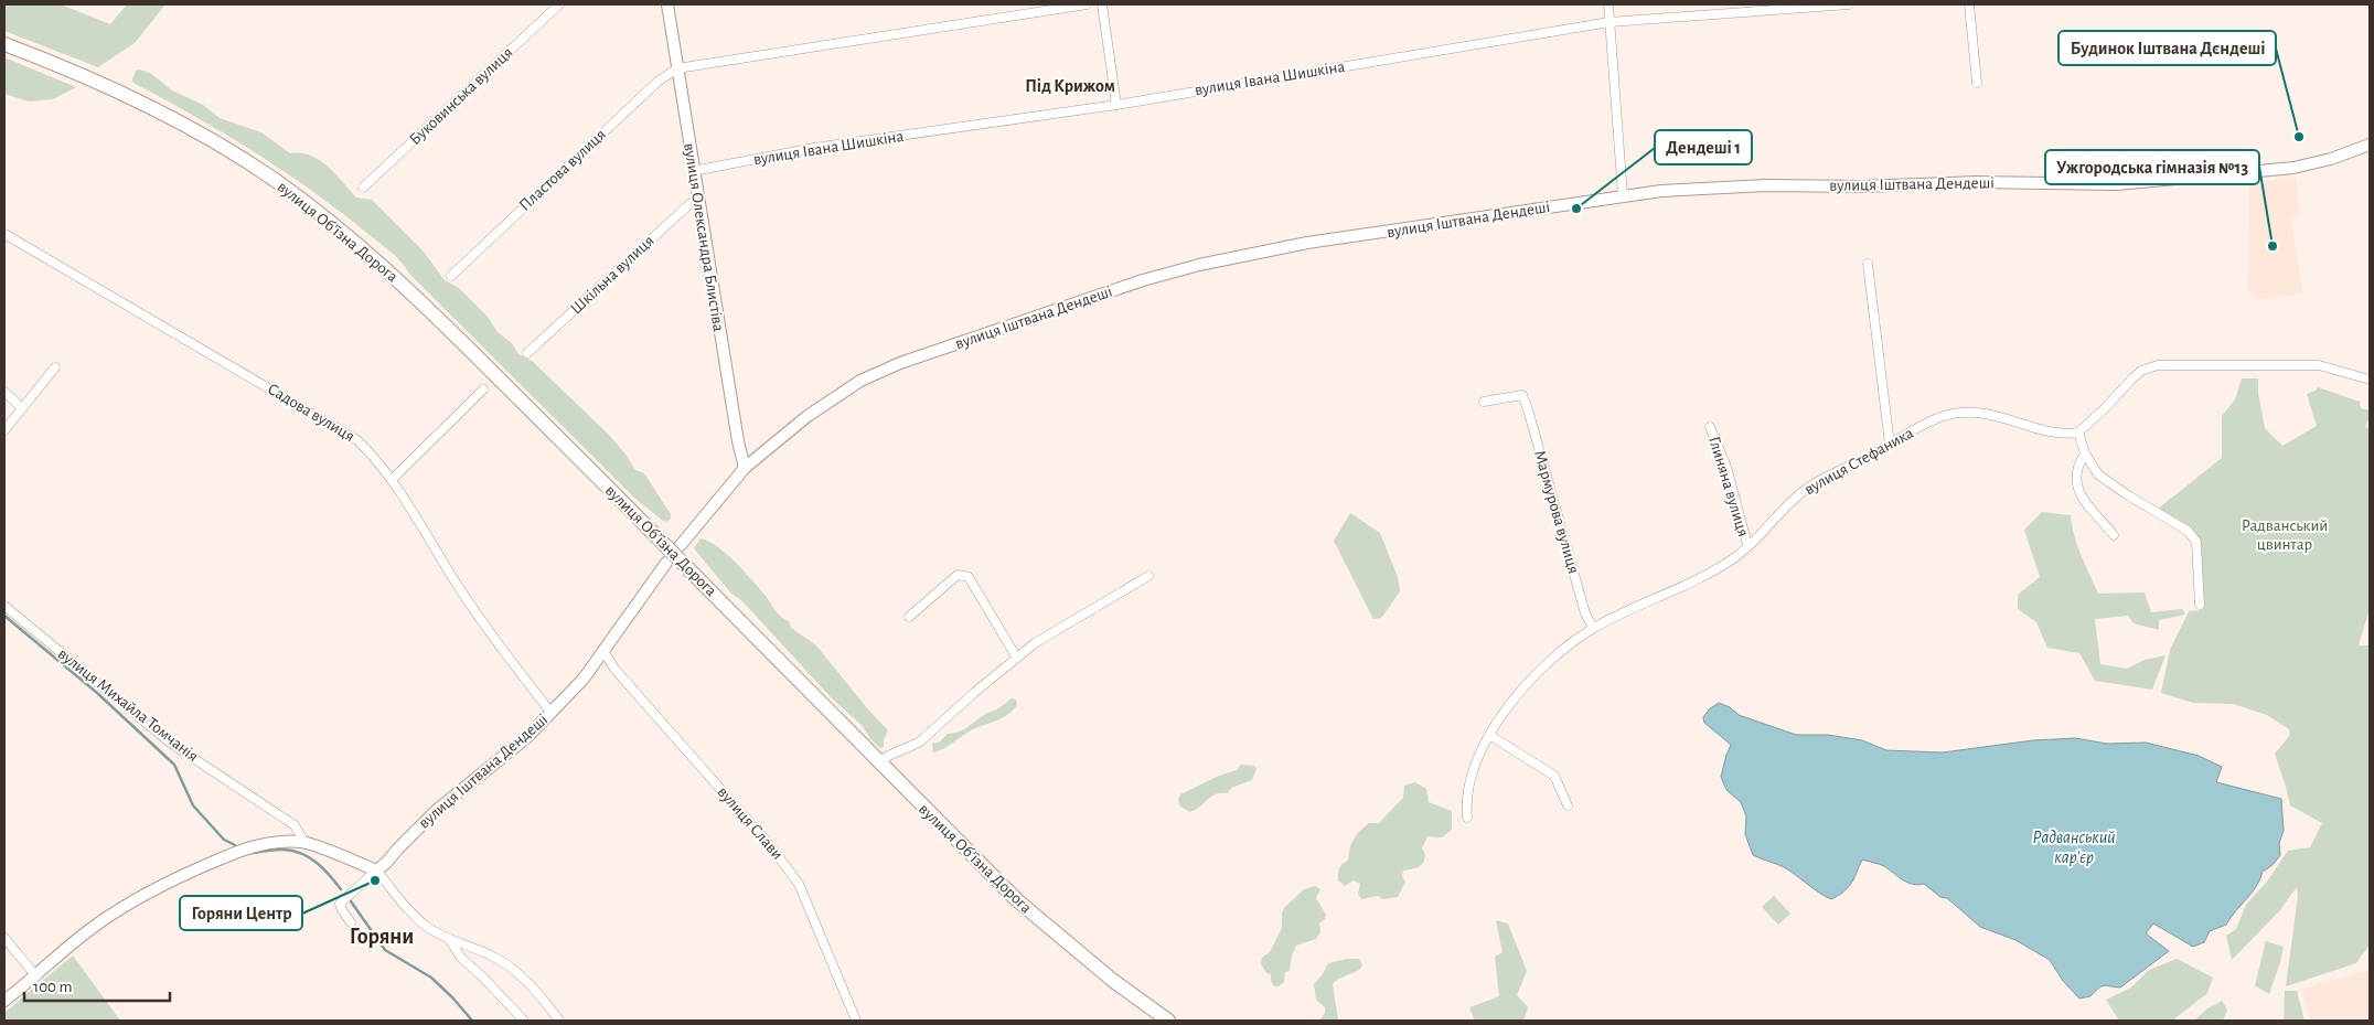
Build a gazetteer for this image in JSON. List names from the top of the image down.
{
  "streets": {
    "highway": ["вулиця Обʼїзна Дорога"],
    "street": [
      "вулиця Івана Шишкіна",
      "Буковинська вулиця",
      "Пластова вулиця",
      "вулиця Іштвана Дендеші",
      "вулиця Олександра Блистіва",
      "Шкільна вулиця",
      "Садова вулиця",
      "вулиця Стефаника",
      "Глиняна вулиця",
      "Мармурова вулиця",
      "вулиця Михайла Томчанія",
      "вулиця Слави"
    ]
  },
  "crossings": [
    ["вулиця Івана Шишкіна", "вулиця Олександра Блистіва"],
    ["Пластова вулиця", "вулиця Олександра Блистіва"],
    ["вулиця Іштвана Дендеші", "вулиця Олександра Блистіва"],
    ["вулиця Іштвана Дендеші", "Садова вулиця"],
    ["вулиця Іштвана Дендеші", "вулиця Слави"],
    ["вулиця Олександра Блистіва", "Шкільна вулиця"],
    ["вулиця Стефаника", "Глиняна вулиця"],
    ["вулиця Стефаника", "Мармурова вулиця"]
  ],
  "districts": ["Під Крижом", "Горяни"],
  "water": ["Радванський карʼєр"],
  "parks": ["Радванський цвинтар"],
  "places": [
    "Будинок Іштвана Дєндеші",
    "Дендеші 1",
    "Ужгородська гімназія №13",
    "Горяни Центр"
  ],
  "scale_bar": "100 m"
}
